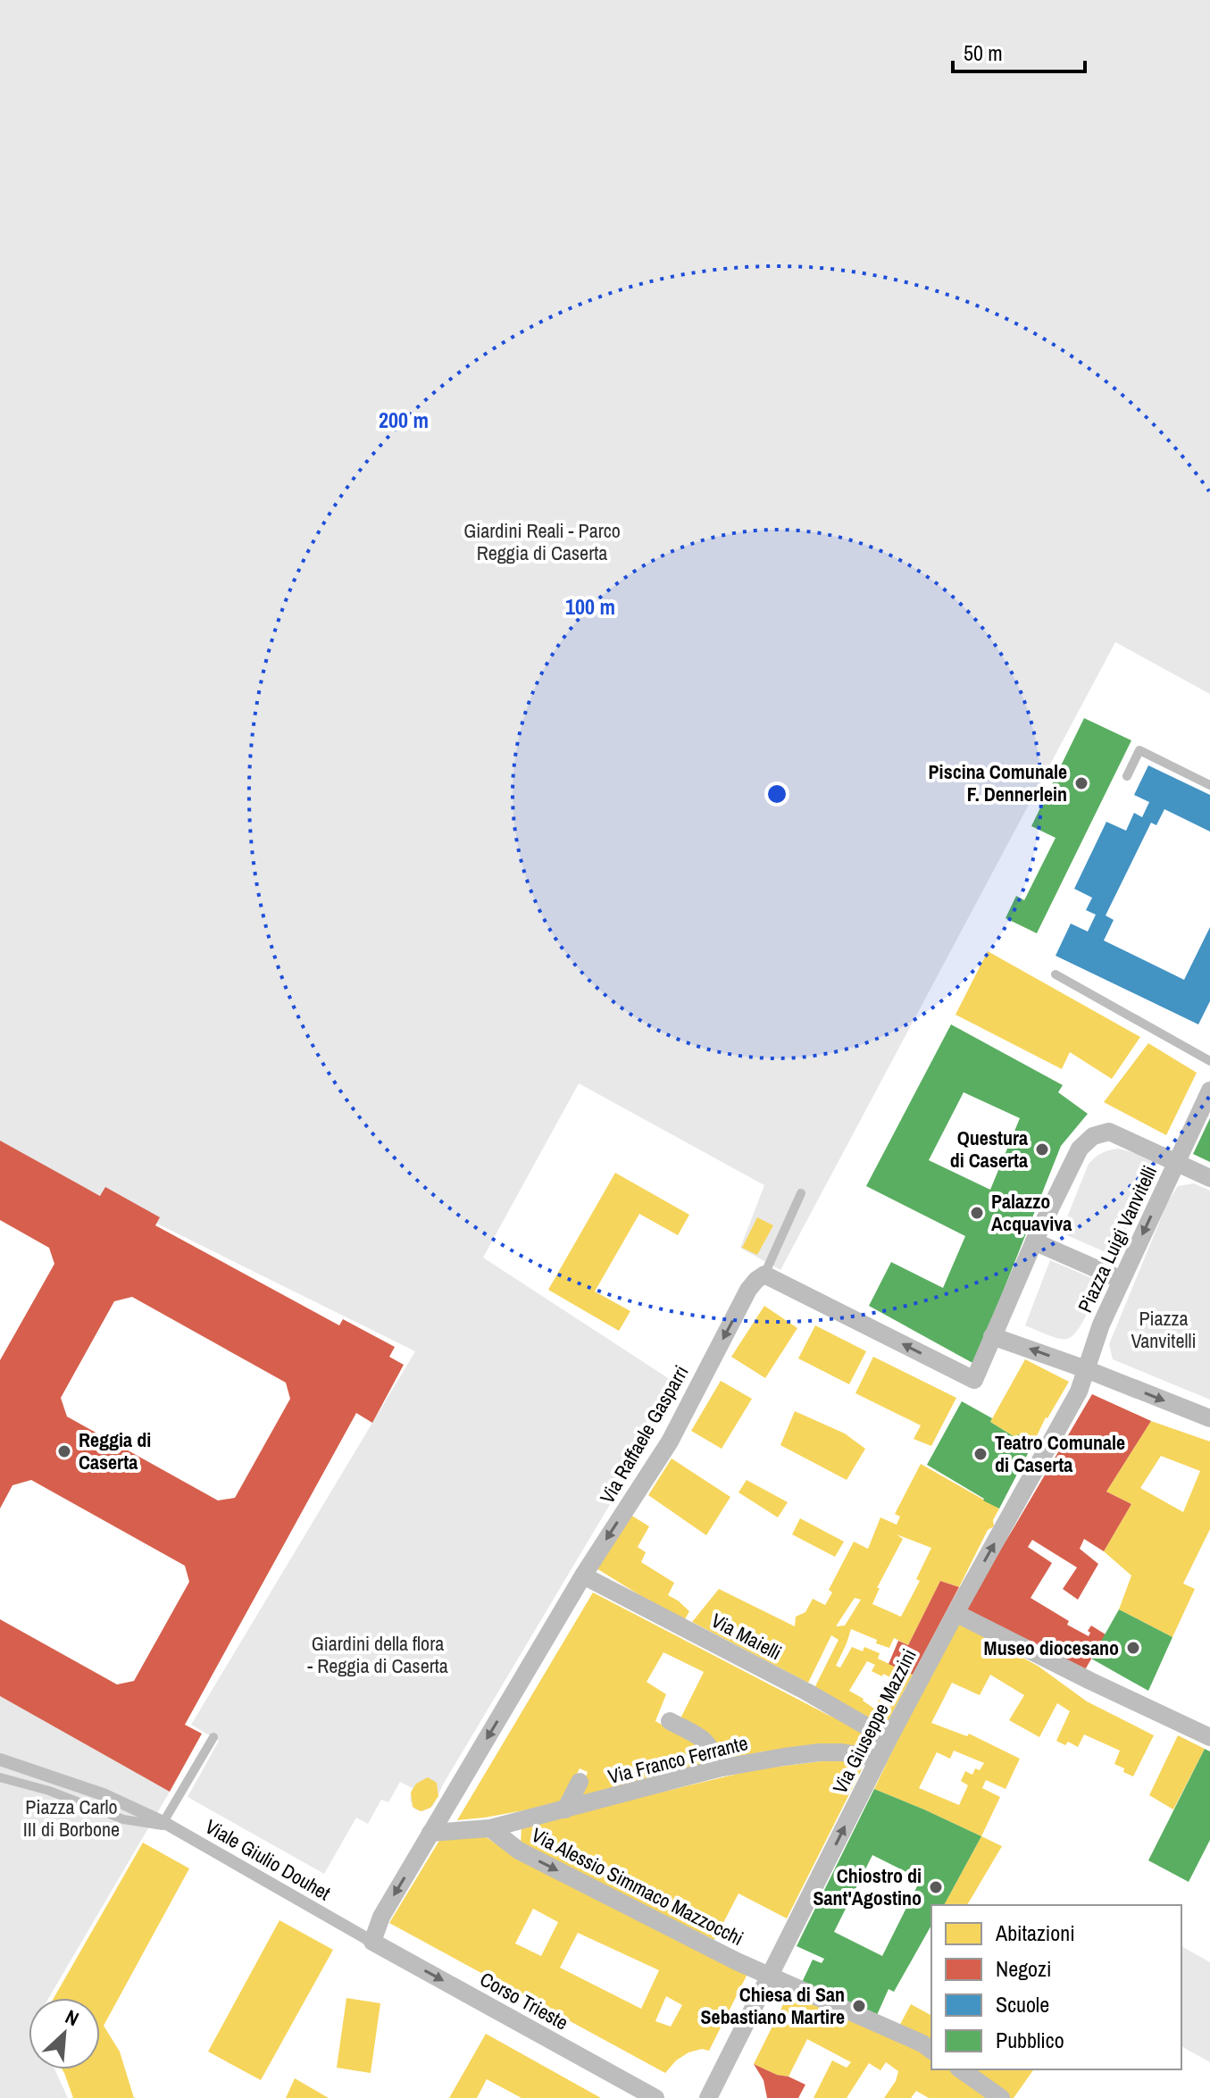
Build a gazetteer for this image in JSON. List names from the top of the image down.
{
  "streets": {
    "street": [
      "Piazza Luigi Vanvitelli",
      "Via Raffaele Gasparri",
      "Via Maielli",
      "Via Giuseppe Mazzini",
      "Via Franco Ferrante",
      "Viale Giulio Douhet",
      "Via Alessio Simmaco Mazzocchi",
      "Corso Trieste"
    ]
  },
  "crossings": [
    ["Piazza Luigi Vanvitelli", "Via Giuseppe Mazzini"],
    ["Via Raffaele Gasparri", "Via Maielli"],
    ["Via Raffaele Gasparri", "Via Franco Ferrante"],
    ["Via Raffaele Gasparri", "Viale Giulio Douhet"],
    ["Via Raffaele Gasparri", "Corso Trieste"],
    ["Via Maielli", "Via Giuseppe Mazzini"],
    ["Via Giuseppe Mazzini", "Via Franco Ferrante"],
    ["Via Giuseppe Mazzini", "Via Alessio Simmaco Mazzocchi"],
    ["Via Franco Ferrante", "Via Alessio Simmaco Mazzocchi"],
    ["Viale Giulio Douhet", "Corso Trieste"]
  ],
  "one_way": [
    "Piazza Luigi Vanvitelli",
    "Via Raffaele Gasparri",
    "Via Giuseppe Mazzini",
    "Via Alessio Simmaco Mazzocchi",
    "Corso Trieste"
  ],
  "parks": [
    "Giardini Reali - Parco Reggia di Caserta",
    "Piazza Vanvitelli",
    "Giardini della flora - Reggia di Caserta",
    "Piazza Carlo III di Borbone"
  ],
  "places": [
    "Piscina Comunale F. Dennerlein",
    "Questura di Caserta",
    "Palazzo Acquaviva",
    "Reggia di Caserta",
    "Teatro Comunale di Caserta",
    "Museo diocesano",
    "Chiostro di Sant'Agostino",
    "Chiesa di San Sebastiano Martire"
  ],
  "legend": [
    "Abitazioni",
    "Negozi",
    "Scuole",
    "Pubblico"
  ],
  "scale_bar": "50 m",
  "north": "top right",
  "rings": ["200 m", "100 m"]
}
